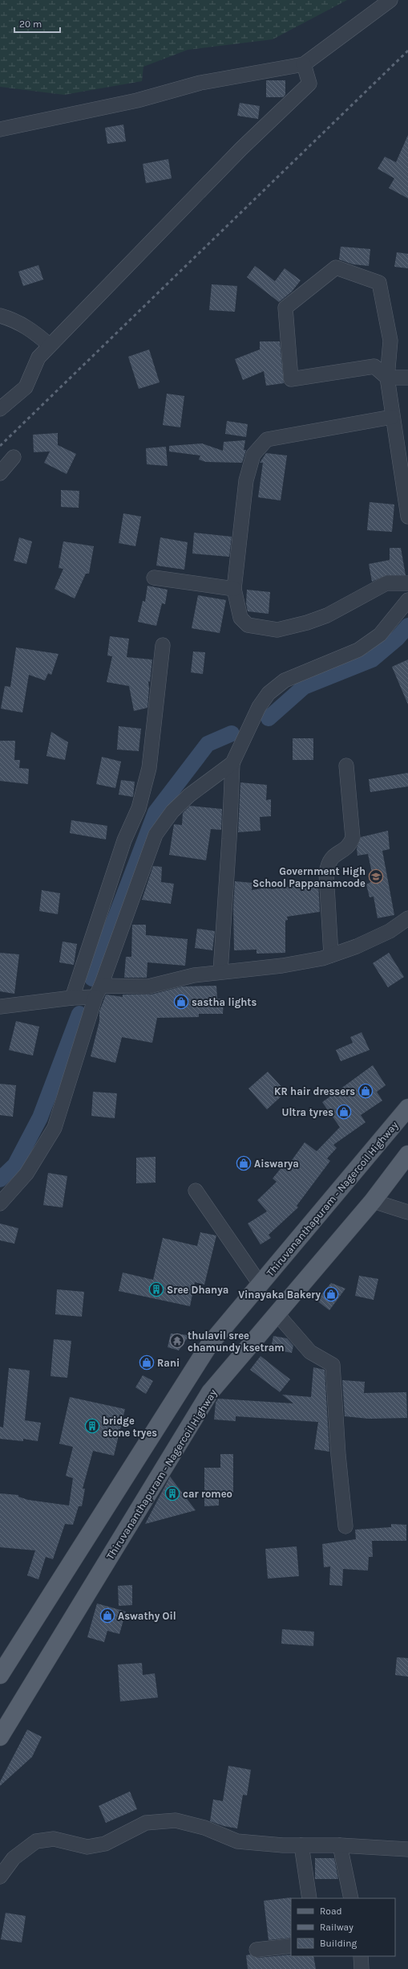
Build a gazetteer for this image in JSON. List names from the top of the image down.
{
  "streets": {
    "main road": ["Thiruvananthapuram - Nagercoil Highway"]
  },
  "places": {
    "school or university": ["Government High School Pappanamcode"],
    "shop": [
      "sastha lights",
      "KR hair dressers",
      "Ultra tyres",
      "Aiswarya",
      "Vinayaka Bakery",
      "Rani",
      "Aswathy Oil"
    ],
    "building": ["Sree Dhanya", "bridge stone tryes", "car romeo"],
    "temple": ["thulavil sree chamundy ksetram"]
  },
  "legend": ["Road", "Railway", "Building"],
  "scale_bar": "20 m"
}
